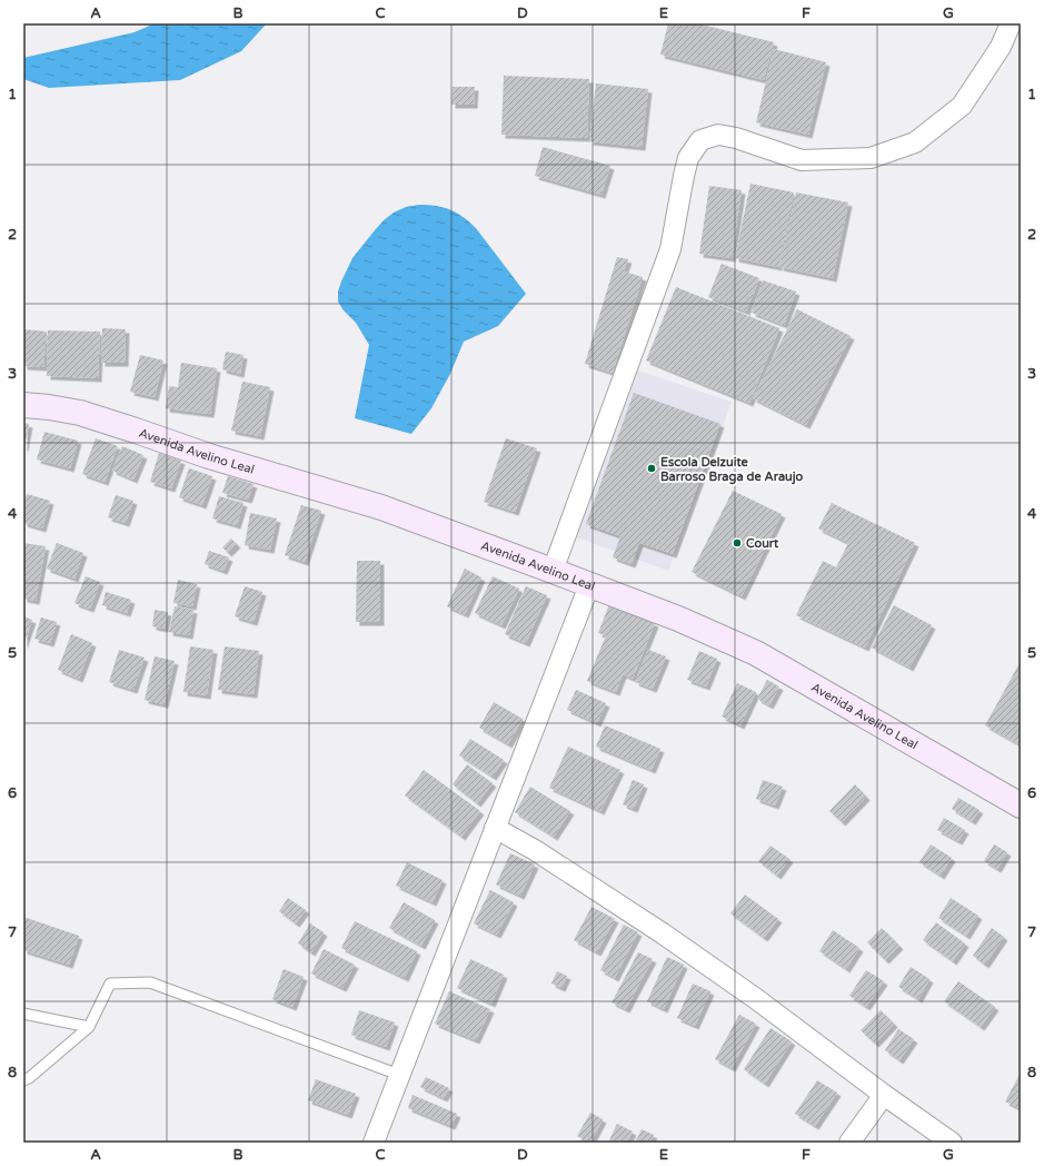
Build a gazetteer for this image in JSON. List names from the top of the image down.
{
  "streets": {
    "main road": ["Avenida Avelino Leal"]
  },
  "places": ["Escola Delzuite Barroso Braga de Araujo", "Court"],
  "grid": {
    "columns": [
      "A",
      "B",
      "C",
      "D",
      "E",
      "F",
      "G"
    ],
    "rows": [
      "1",
      "2",
      "3",
      "4",
      "5",
      "6",
      "7",
      "8"
    ]
  }
}
